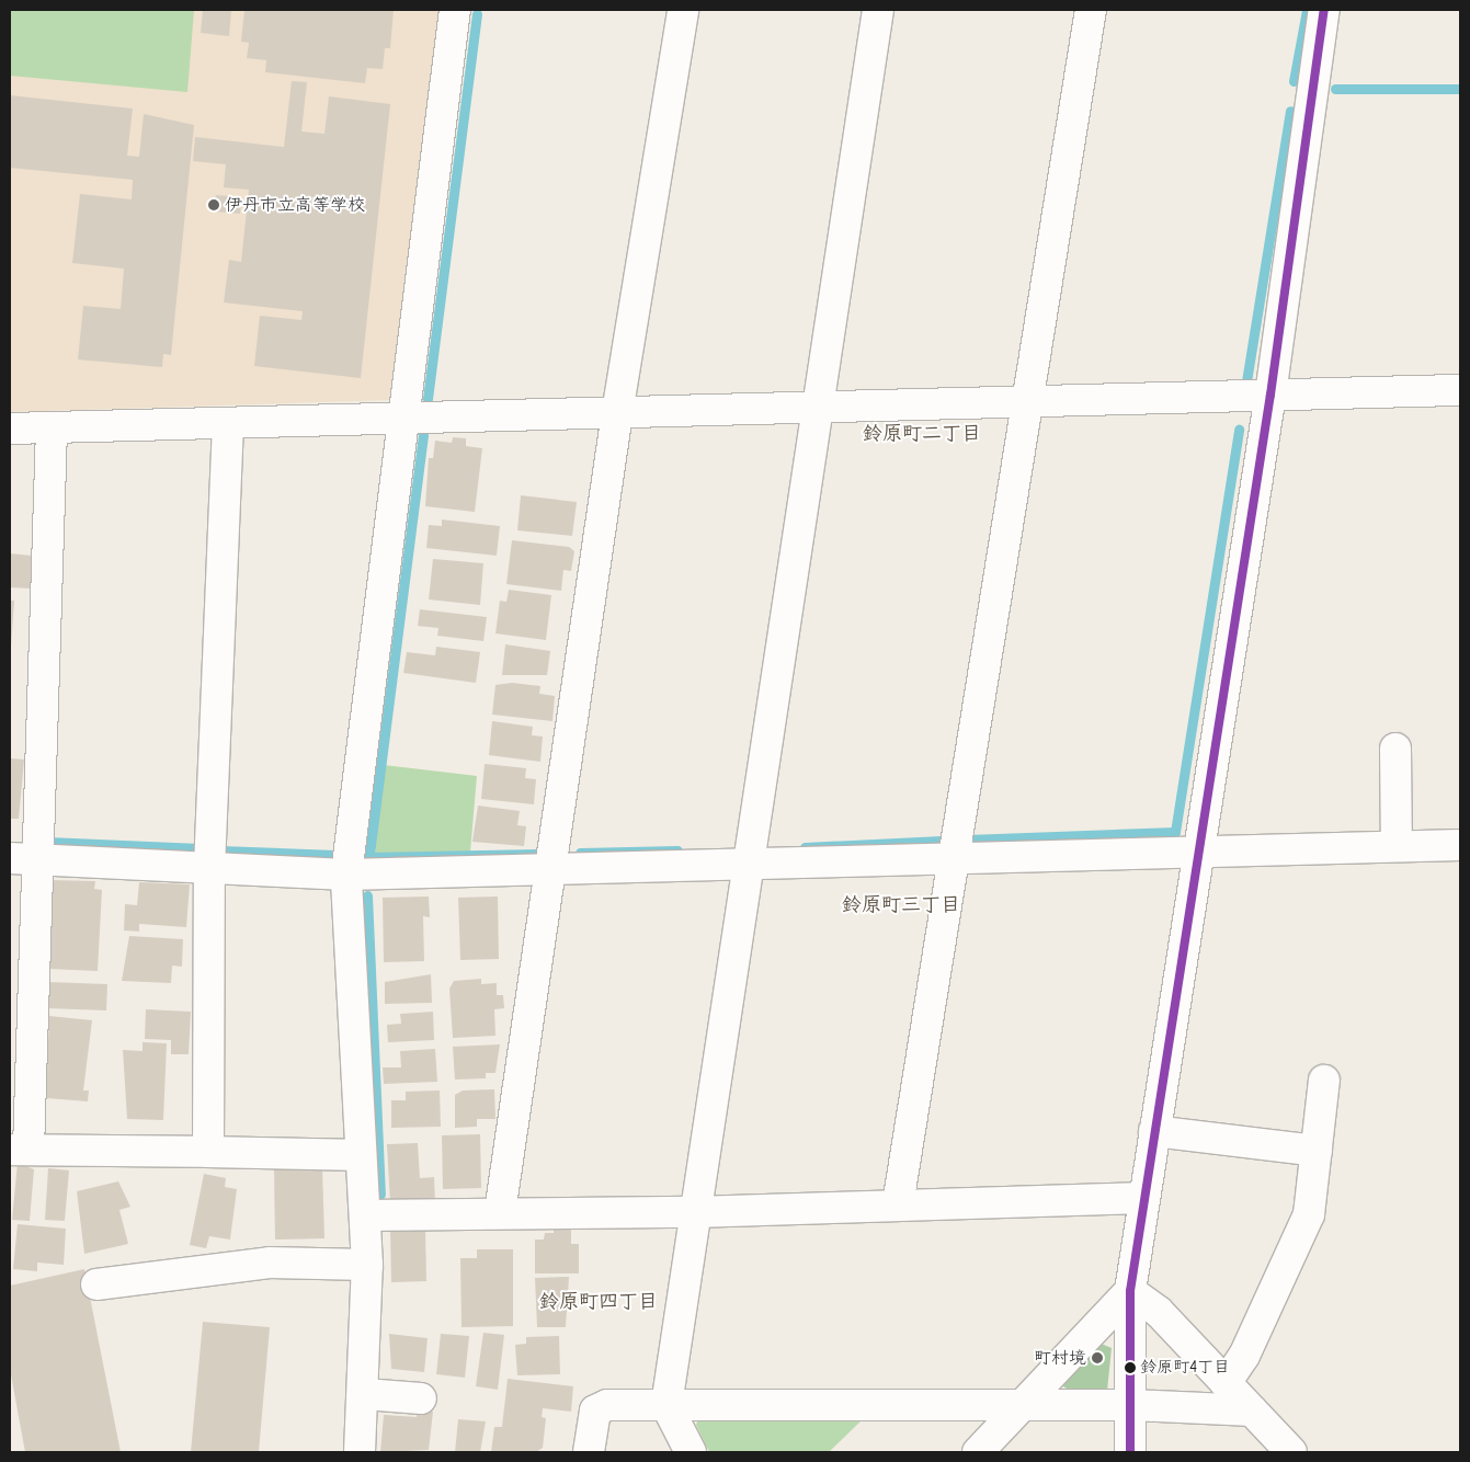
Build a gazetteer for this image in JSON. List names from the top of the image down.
{
  "districts": ["鈴原町二丁目", "鈴原町三丁目", "鈴原町四丁目"],
  "places": ["伊丹市立高等学校", "町村境", "鈴原町4丁目"]
}
